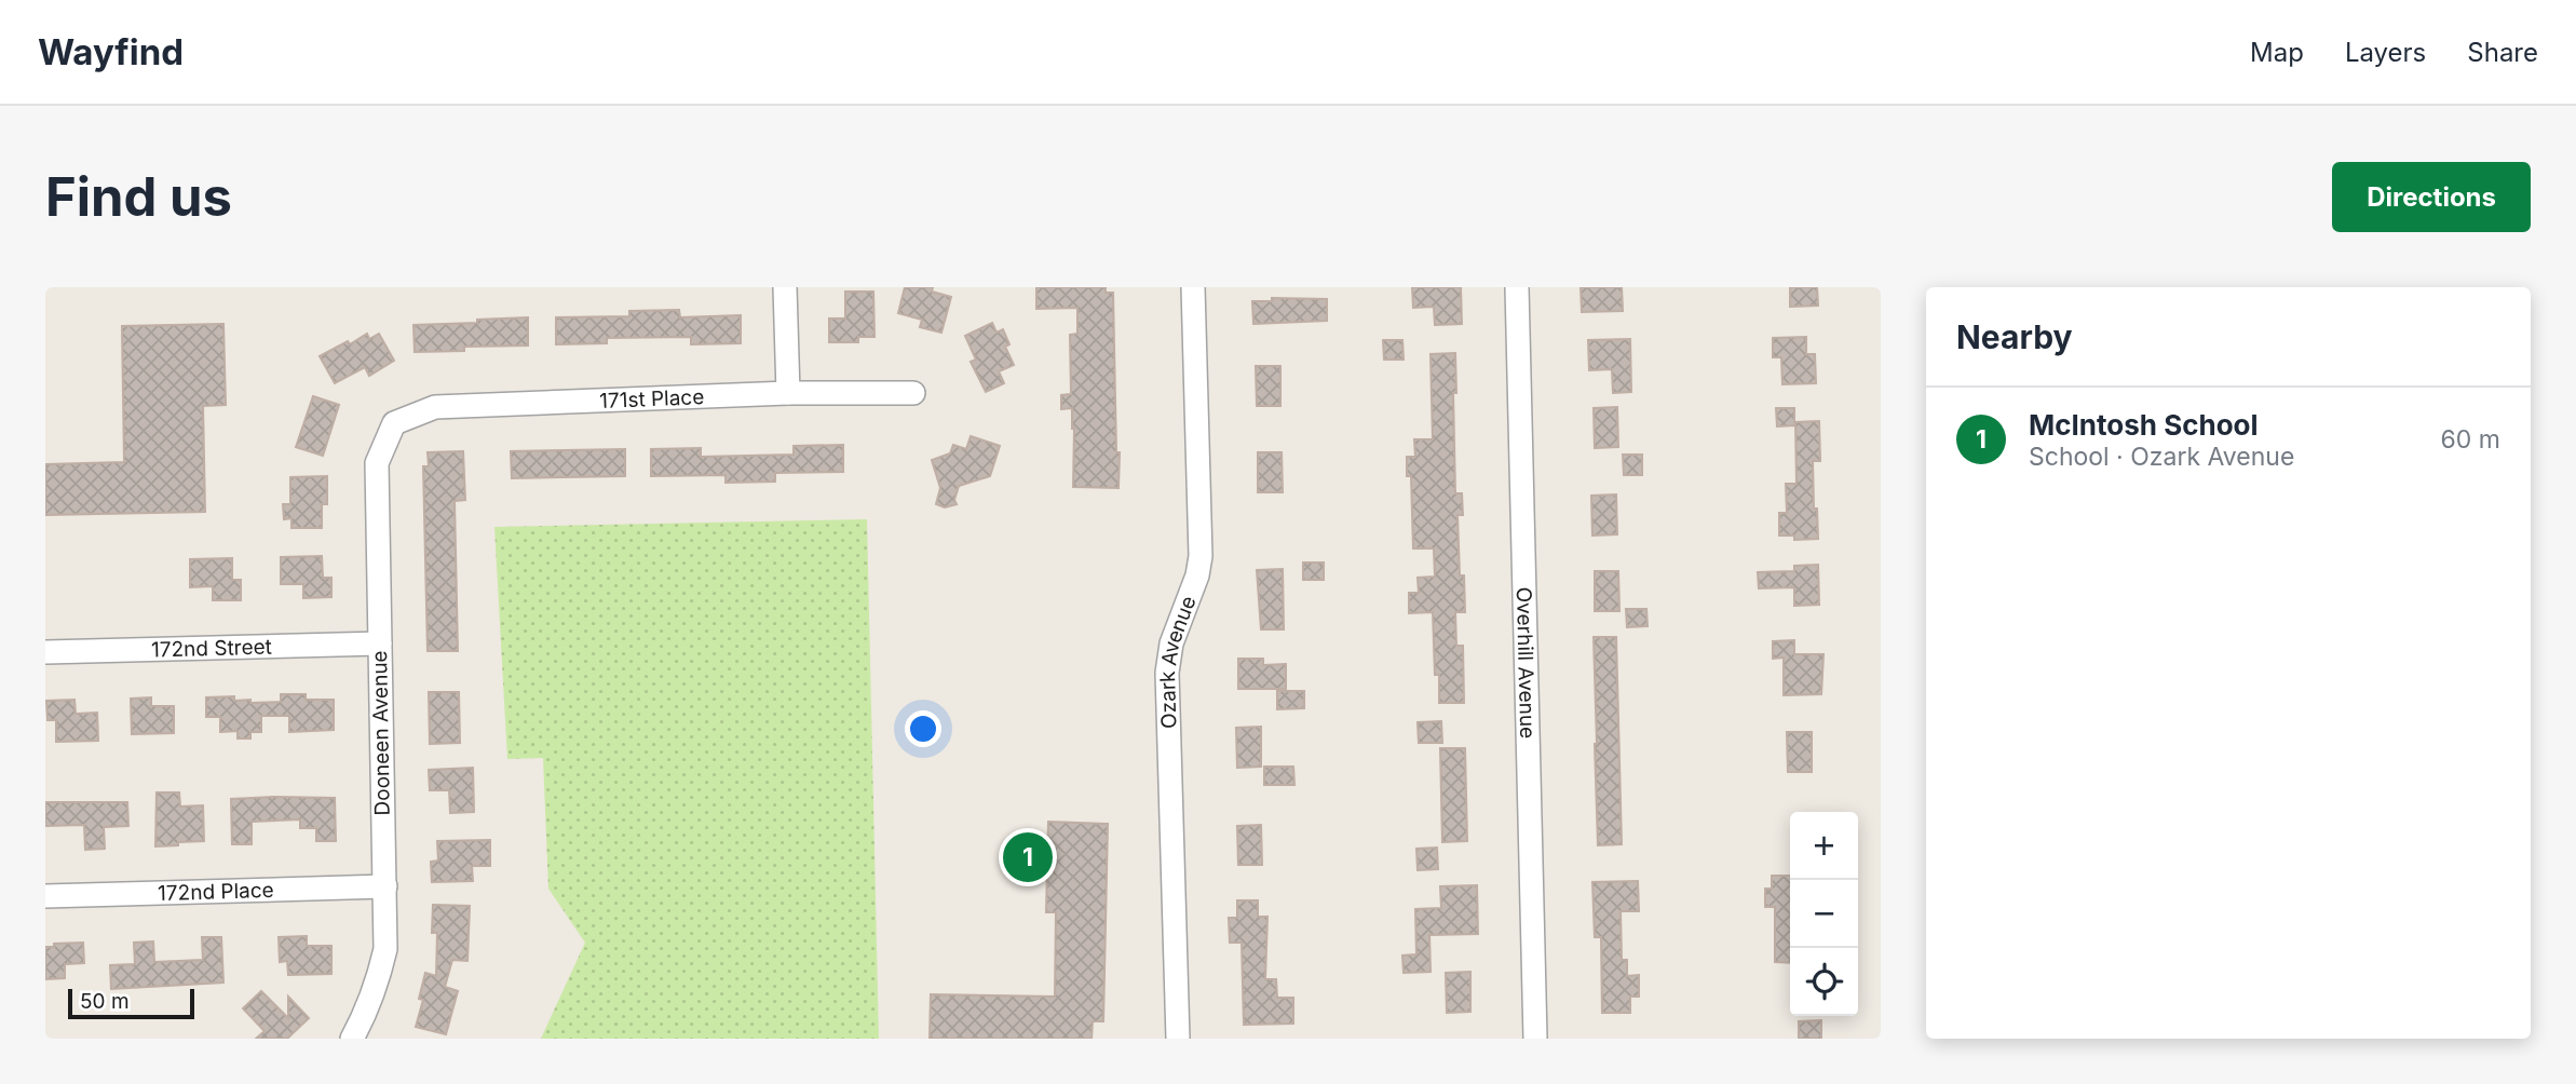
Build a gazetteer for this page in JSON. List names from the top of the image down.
{
  "streets": {
    "street": [
      "171st Place",
      "172nd Street",
      "Ozark Avenue",
      "Overhill Avenue",
      "Dooneen Avenue",
      "172nd Place"
    ]
  },
  "crossings": [
    ["171st Place", "Dooneen Avenue"],
    ["172nd Street", "Dooneen Avenue"],
    ["Dooneen Avenue", "172nd Place"]
  ],
  "scale_bar": "50 m",
  "page": {
    "header": "Wayfind",
    "nav": ["Map", "Layers", "Share"],
    "buttons": "Directions",
    "title": "Find us",
    "heading": "Nearby",
    "list": [
      {
        "mark": "1",
        "name": "McIntosh School",
        "note": "School · Ozark Avenue",
        "value": "60 m"
      }
    ],
    "map_buttons": ["+", "−"],
    "pins": "1",
    "scale": "50 m"
  }
}
